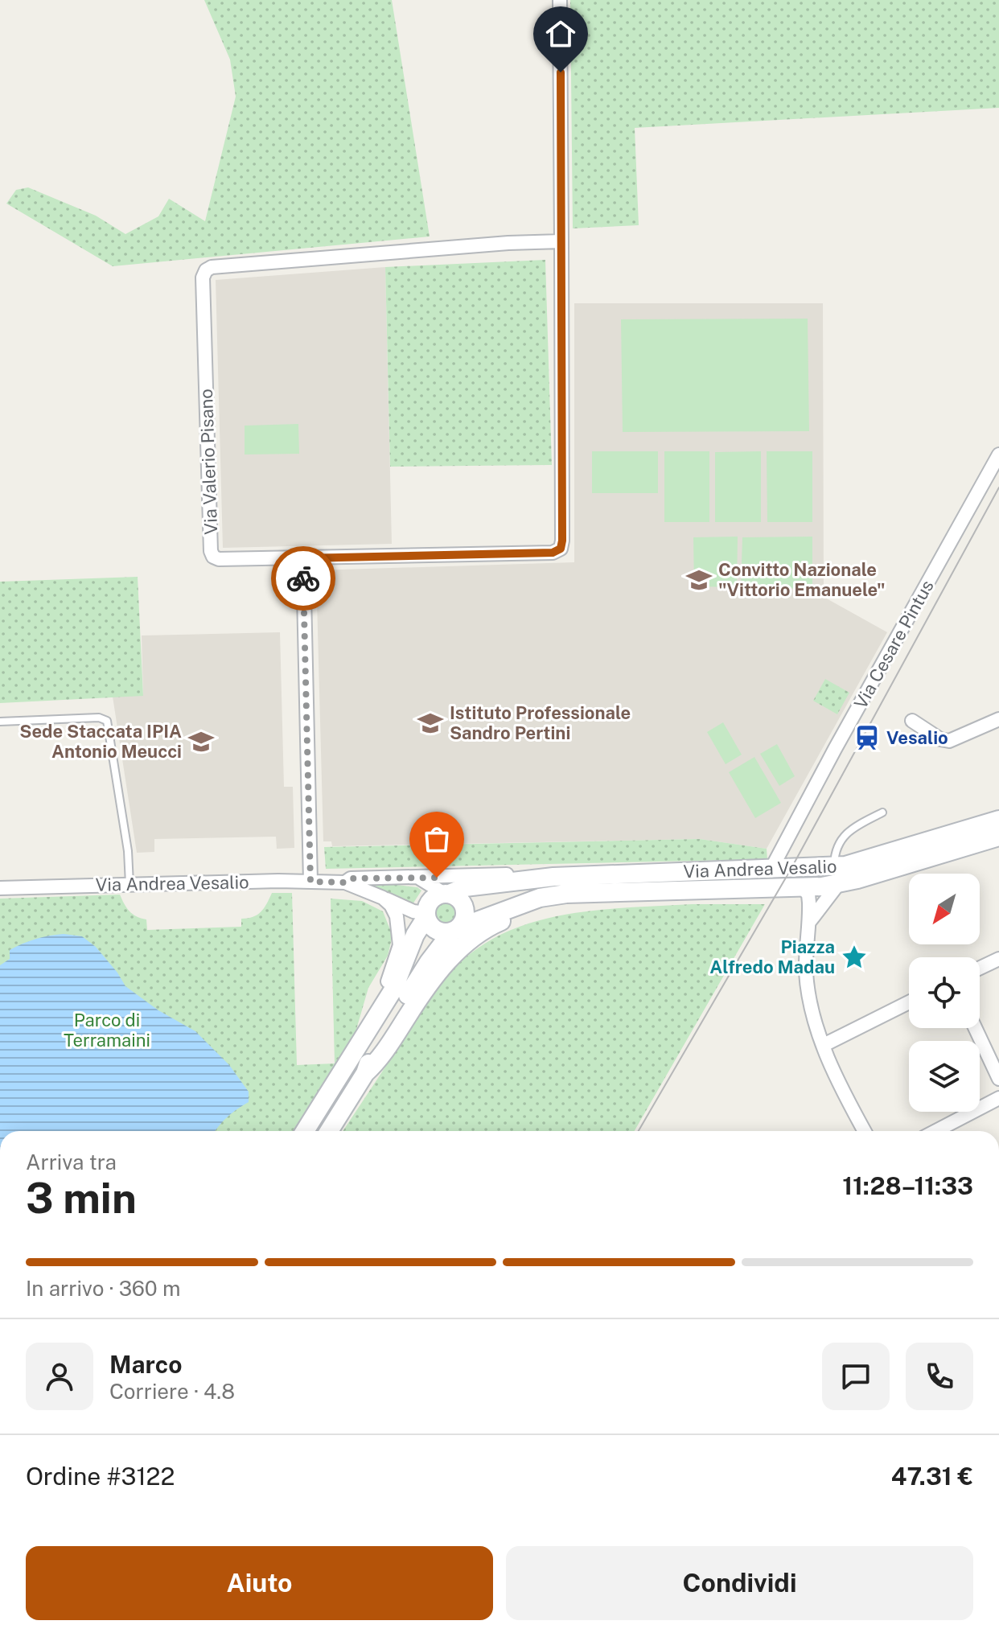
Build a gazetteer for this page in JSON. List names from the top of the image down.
{
  "streets": {
    "main road": ["Via Andrea Vesalio"],
    "street": ["Via Valerio Pisano", "Via Cesare Pintus"]
  },
  "crossings": [
    ["Via Cesare Pintus", "Via Andrea Vesalio"]
  ],
  "parks": ["Parco di Terramaini"],
  "places": {
    "school or university": ["Convitto Nazionale \"Vittorio Emanuele\"", "Istituto Professionale Sandro Pertini", "Sede Staccata IPIA Antonio Meucci"],
    "station": ["Vesalio"],
    "place": ["Piazza Alfredo Madau"]
  },
  "north": "bottom left",
  "page": {
    "heading": ["3 min", "Arriva tra", "11:28–11:33"],
    "panel": [
      "Marco",
      "Corriere · 4.8",
      "Ordine #3122",
      "47.31 €"
    ],
    "bar": "In arrivo · 360 m",
    "buttons": ["Aiuto", "Condividi"]
  }
}
